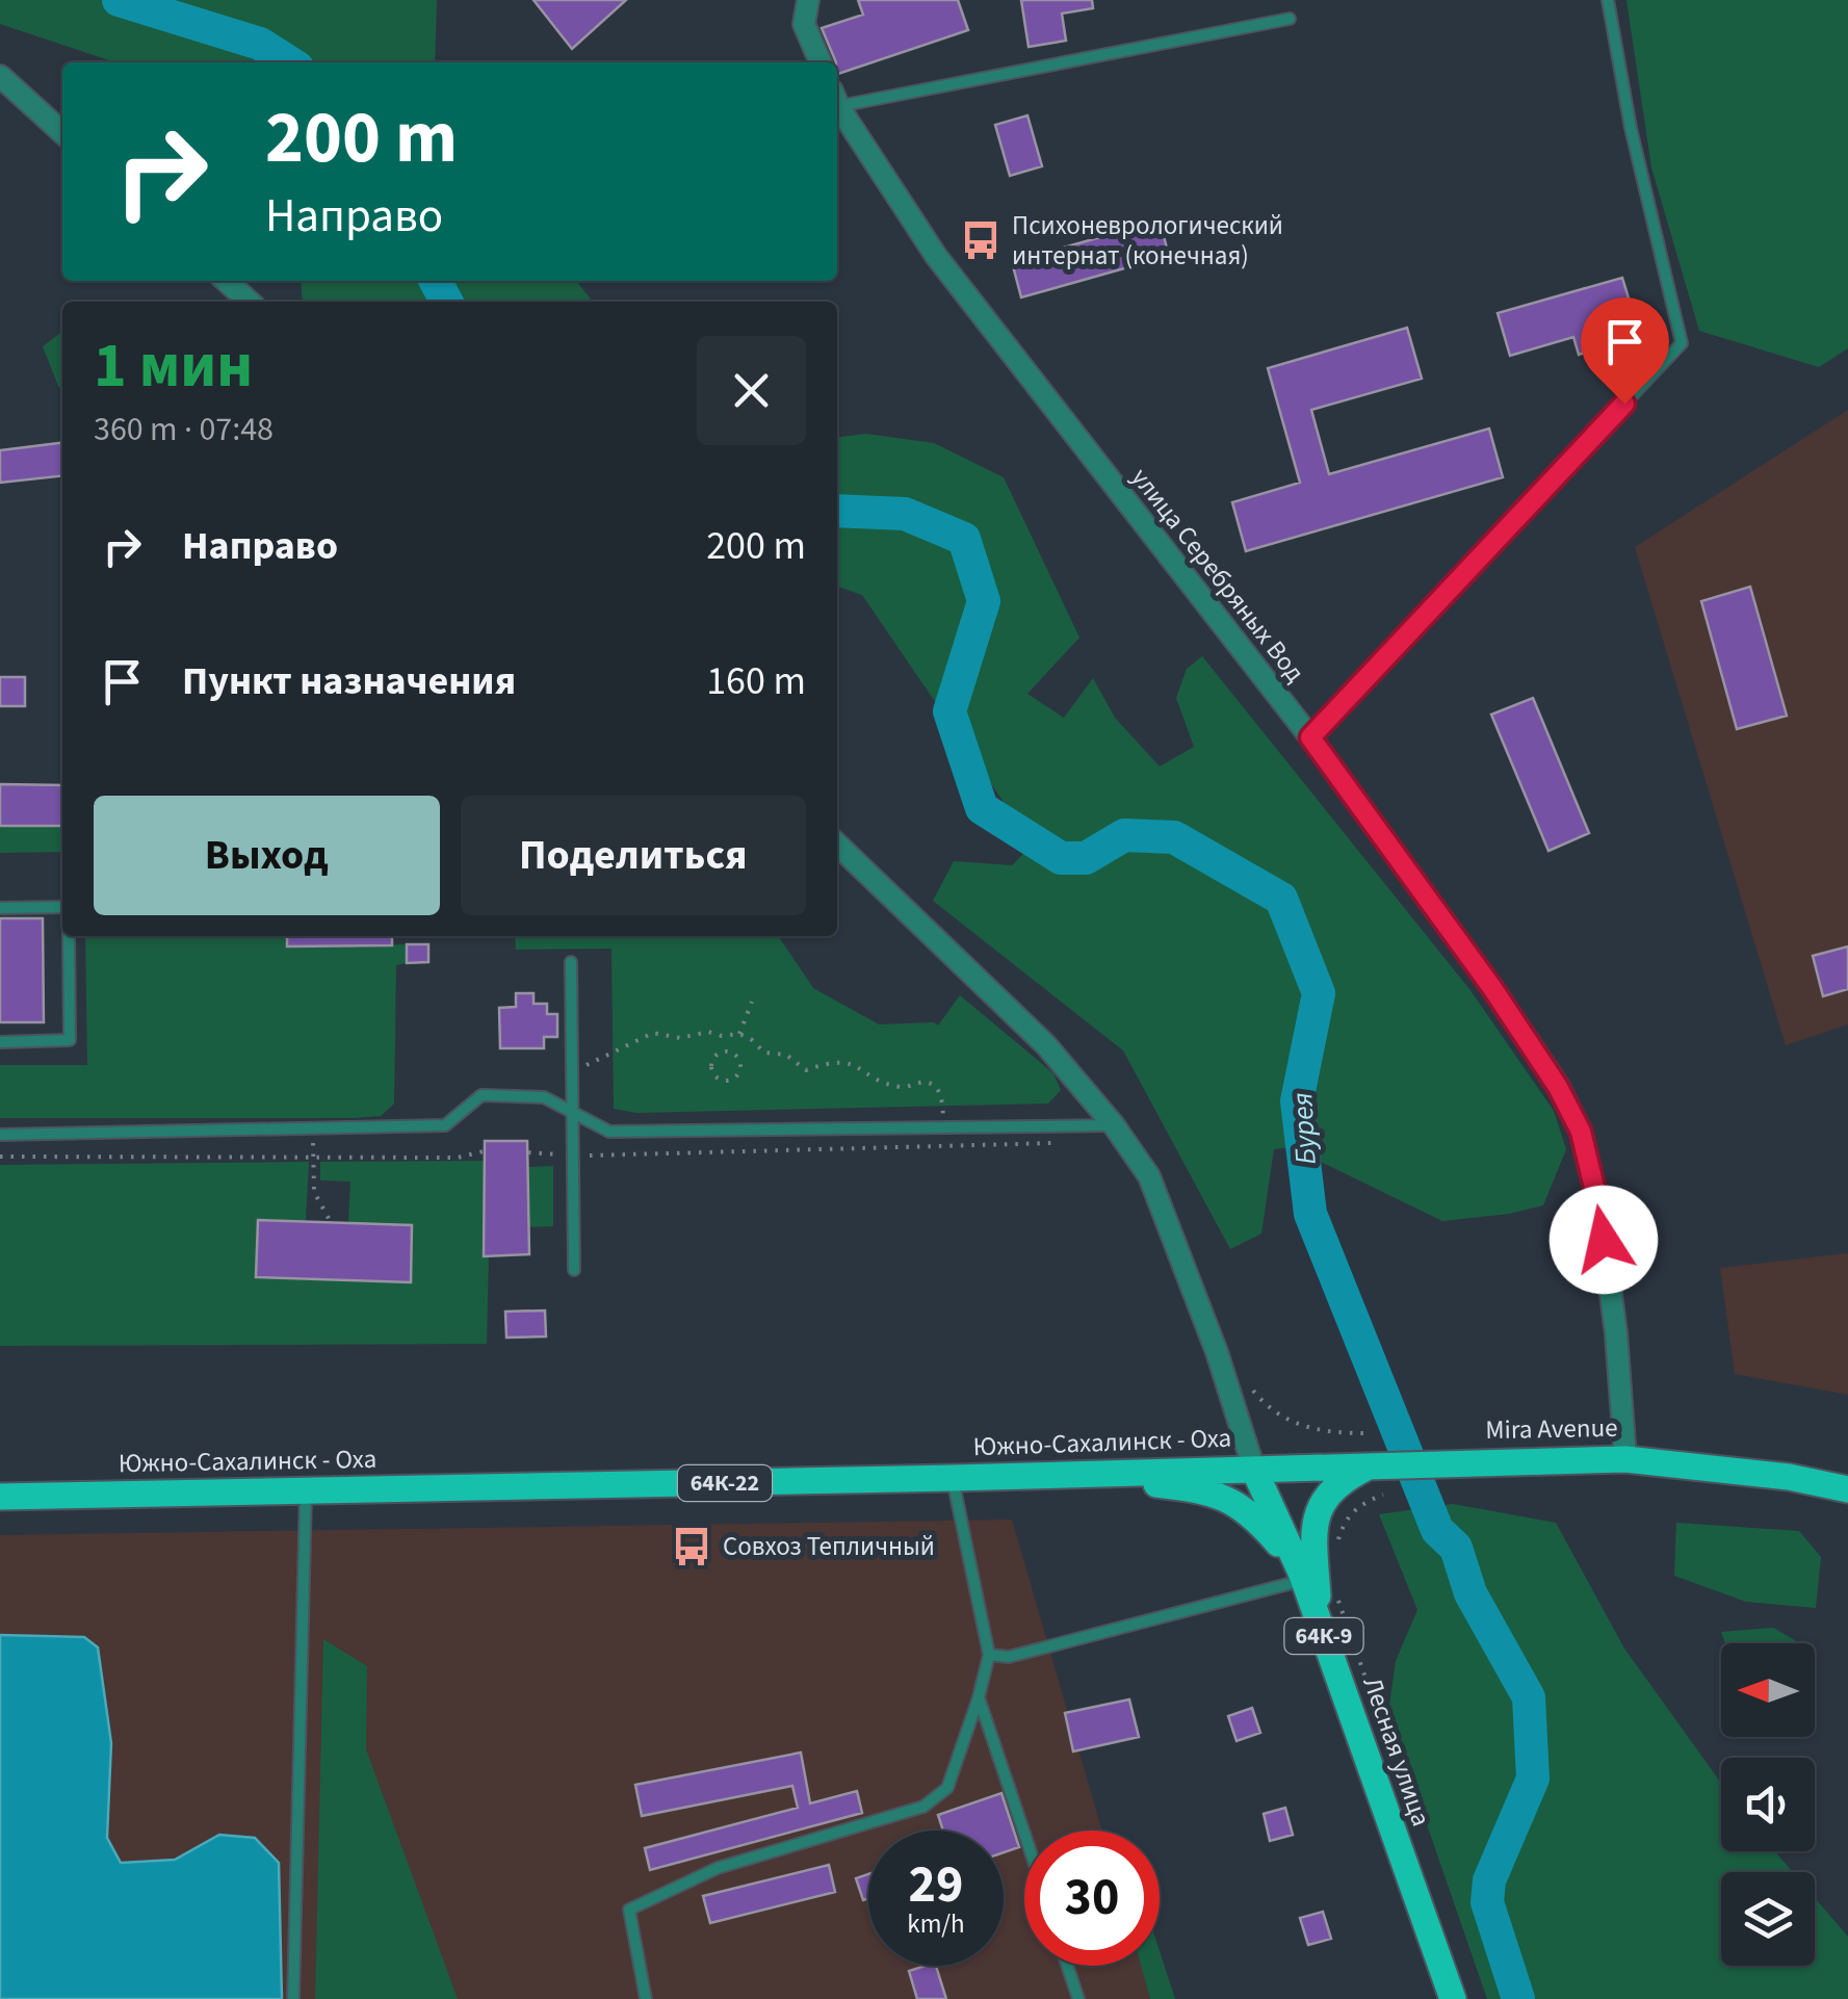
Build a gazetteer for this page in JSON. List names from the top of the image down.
{
  "streets": {
    "main road": [
      "Mira Avenue",
      "Южно-Сахалинск - Оха",
      "64К-22",
      "64К-9",
      "Лесная улица"
    ],
    "street": ["улица Серебряных Вод"]
  },
  "crossings": [
    ["улица Серебряных Вод", "Mira Avenue"],
    ["Mira Avenue", "Южно-Сахалинск - Оха"],
    ["Mira Avenue", "Лесная улица"],
    ["Южно-Сахалинск - Оха", "Лесная улица"]
  ],
  "water": ["Бурея"],
  "places": {
    "bus stop": ["Психоневрологический интернат (конечная)", "Совхоз Тепличный"]
  },
  "north": "left",
  "page": {
    "turn": ["200 m", "Направо"],
    "heading": ["1 мин", "360 m · 07:48"],
    "list": [
      {
        "name": "Направо",
        "value": "200 m"
      },
      {
        "name": "Пункт назначения",
        "value": "160 m"
      }
    ],
    "buttons": ["Выход", "Поделиться"],
    "speed": "29 km/h",
    "limit": "30"
  }
}
